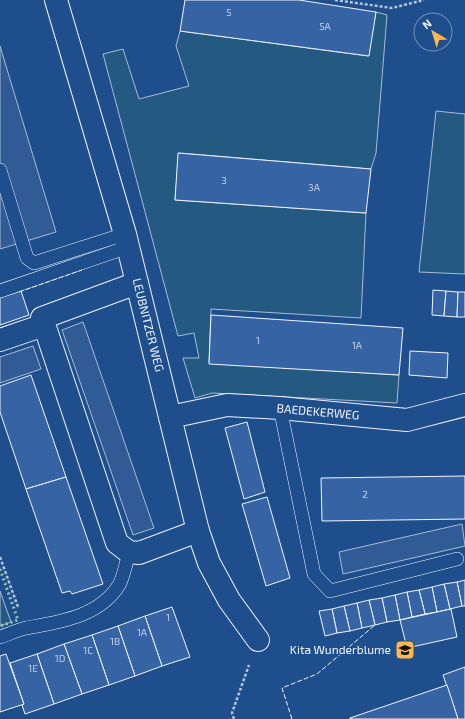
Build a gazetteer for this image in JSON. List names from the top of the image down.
{
  "streets": {
    "street": ["LEUBNITZER WEG", "BAEDEKERWEG"]
  },
  "crossings": [
    ["LEUBNITZER WEG", "BAEDEKERWEG"]
  ],
  "places": {
    "school or university": ["Kita Wunderblume"]
  },
  "house_numbers": [
    "5",
    "5A",
    "3",
    "3A",
    "1",
    "1A",
    "2",
    "1",
    "1A",
    "1B",
    "1C",
    "1D",
    "1E"
  ],
  "north": "top left"
}
